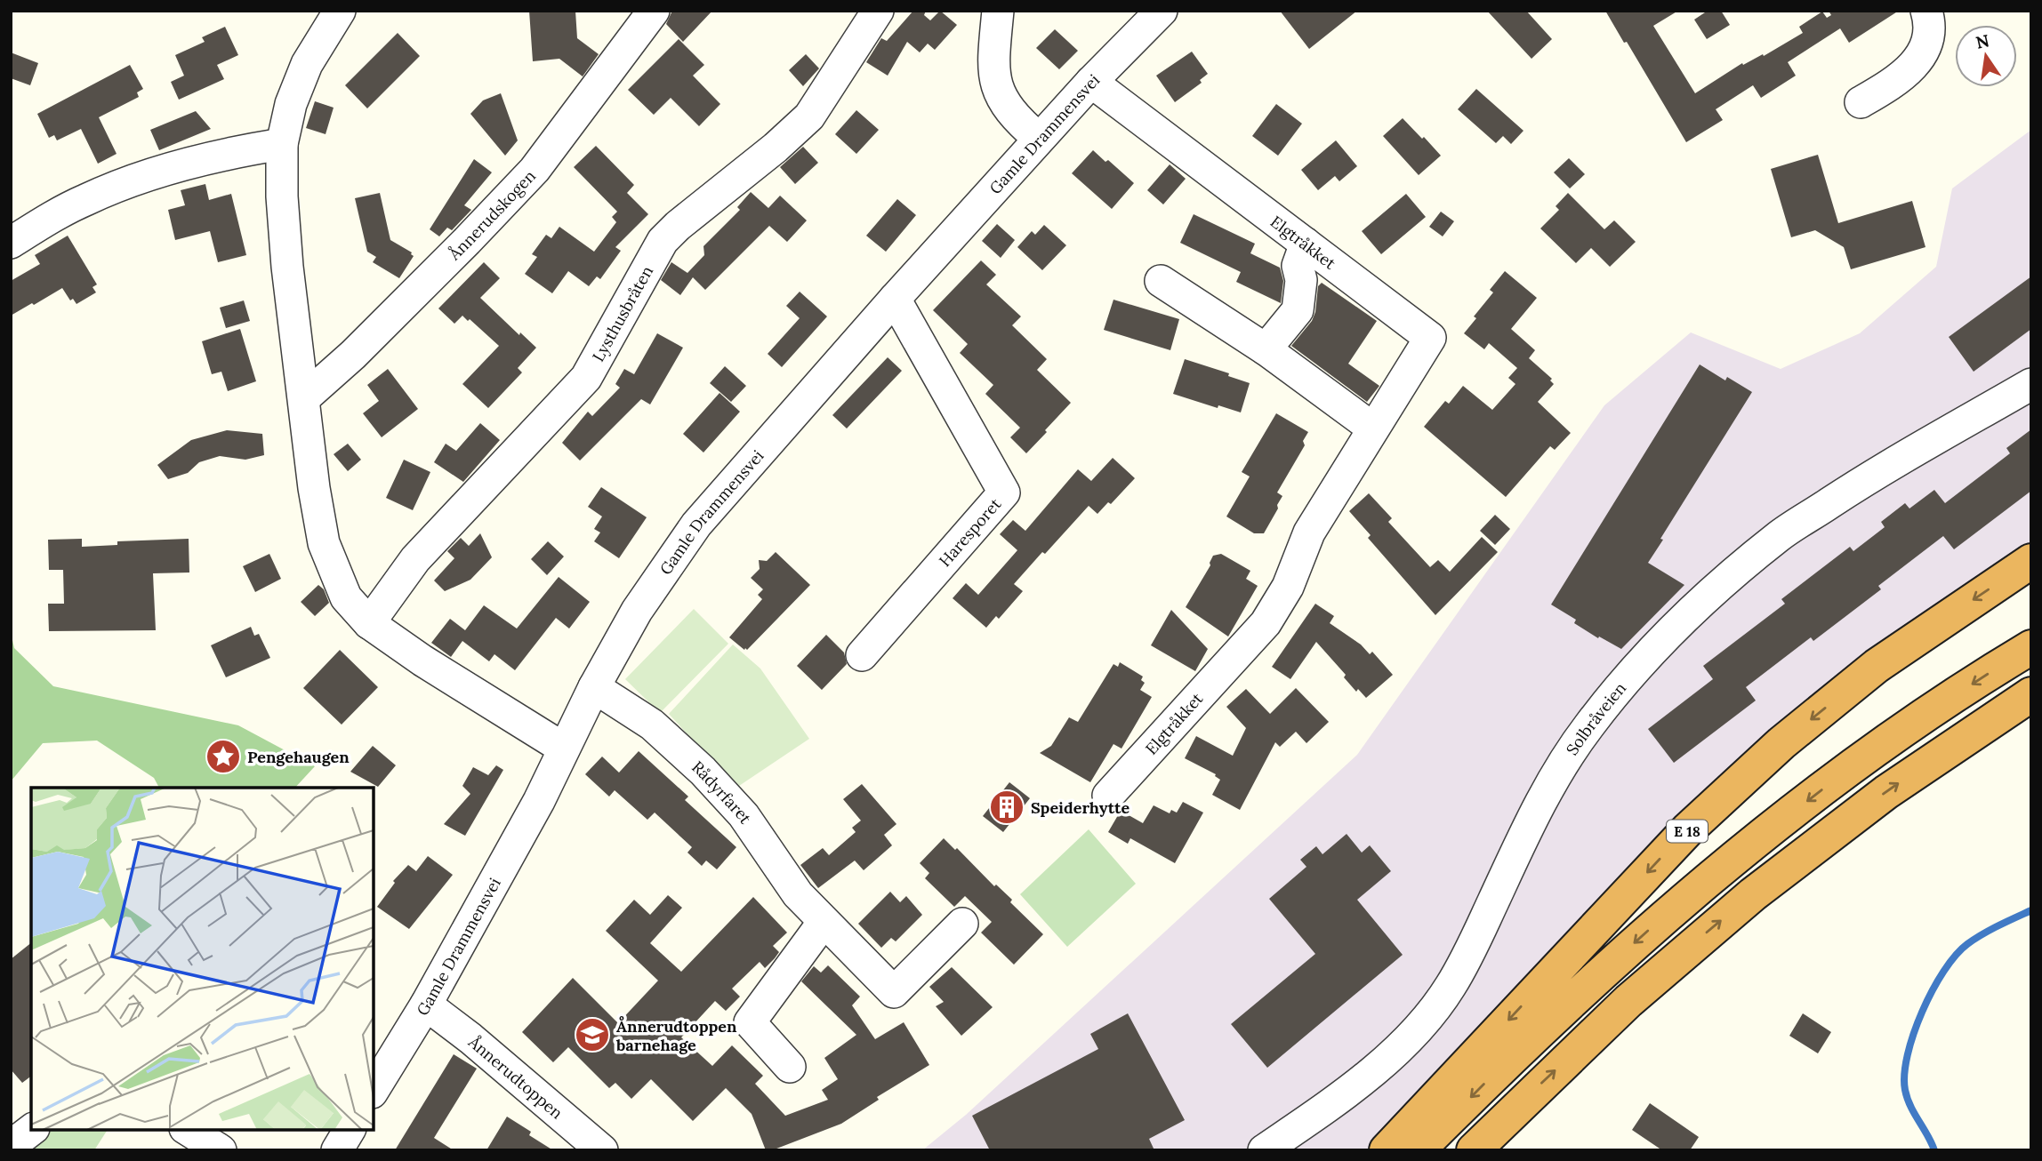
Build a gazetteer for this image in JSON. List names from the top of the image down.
{
  "streets": {
    "highway": ["E 18"],
    "street": [
      "Gamle Drammensvei",
      "Ånnerudskogen",
      "Elgtråkket",
      "Lysthusbråten",
      "Haresporet",
      "Solbråveien",
      "Rådyrfaret",
      "Ånnerudtoppen"
    ]
  },
  "crossings": [
    ["Gamle Drammensvei", "Elgtråkket"],
    ["Gamle Drammensvei", "Haresporet"],
    ["Gamle Drammensvei", "Rådyrfaret"],
    ["Gamle Drammensvei", "Ånnerudtoppen"]
  ],
  "places": {
    "place": ["Pengehaugen"],
    "building": ["Speiderhytte"],
    "school or university": ["Ånnerudtoppen barnehage"]
  },
  "north": "top"
}
